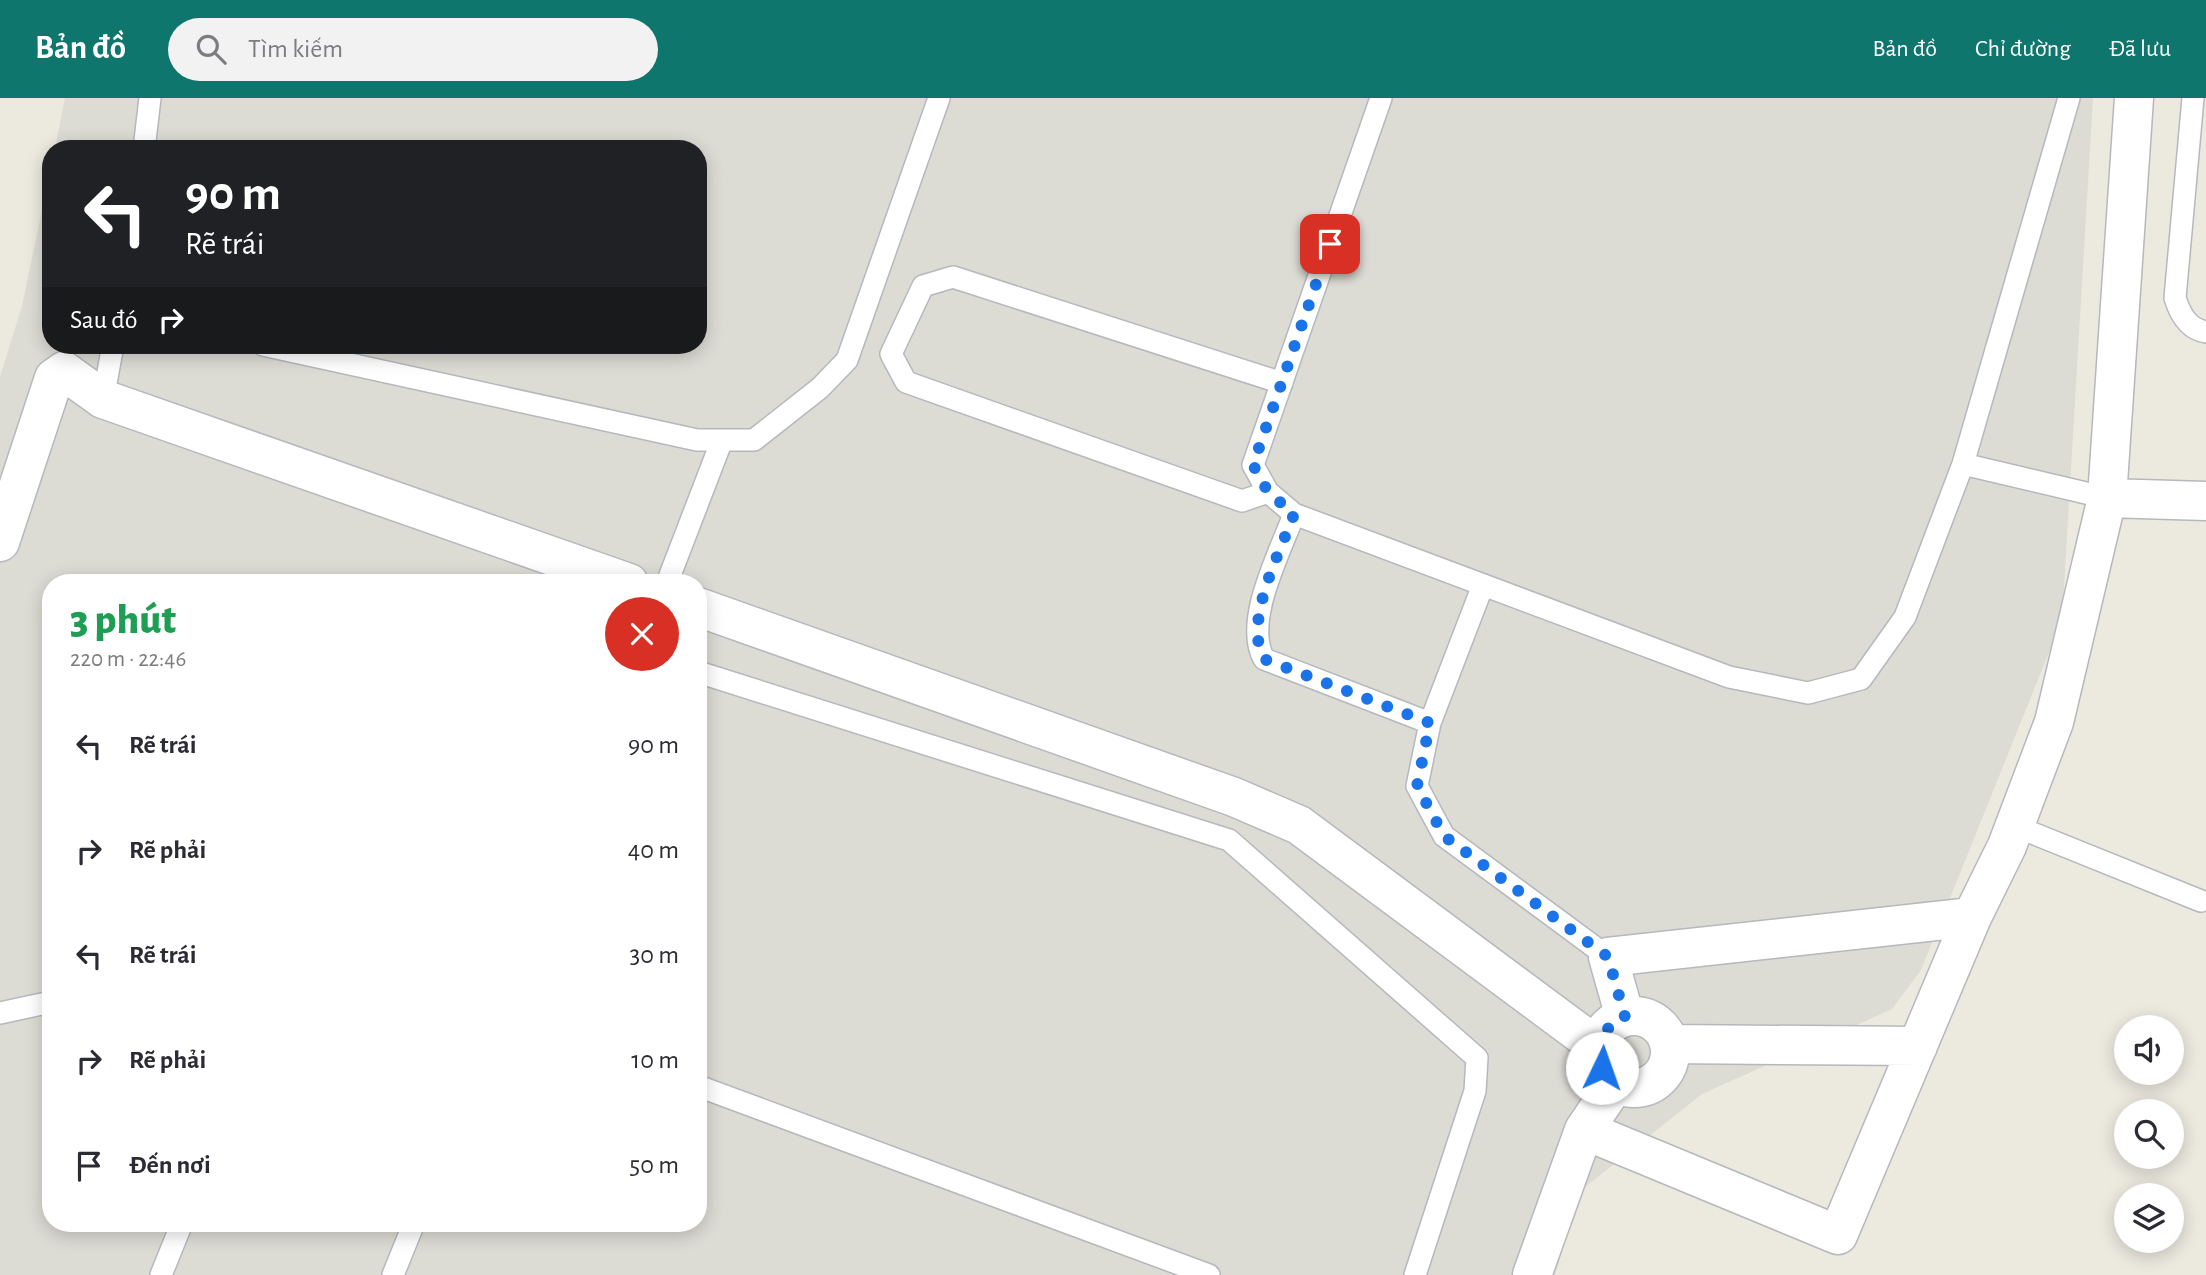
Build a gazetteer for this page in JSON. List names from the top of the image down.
{
  "page": {
    "header": "Bản đồ",
    "search": "Tìm kiếm",
    "nav": ["Bản đồ", "Chỉ đường", "Đã lưu"],
    "turn": ["90 m", "Rẽ trái"],
    "then": "Sau đó",
    "heading": ["3 phút", "220 m · 22:46"],
    "list": [
      {
        "name": "Rẽ trái",
        "value": "90 m"
      },
      {
        "name": "Rẽ phải",
        "value": "40 m"
      },
      {
        "name": "Rẽ trái",
        "value": "30 m"
      },
      {
        "name": "Rẽ phải",
        "value": "10 m"
      },
      {
        "name": "Đến nơi",
        "value": "50 m"
      }
    ]
  }
}
